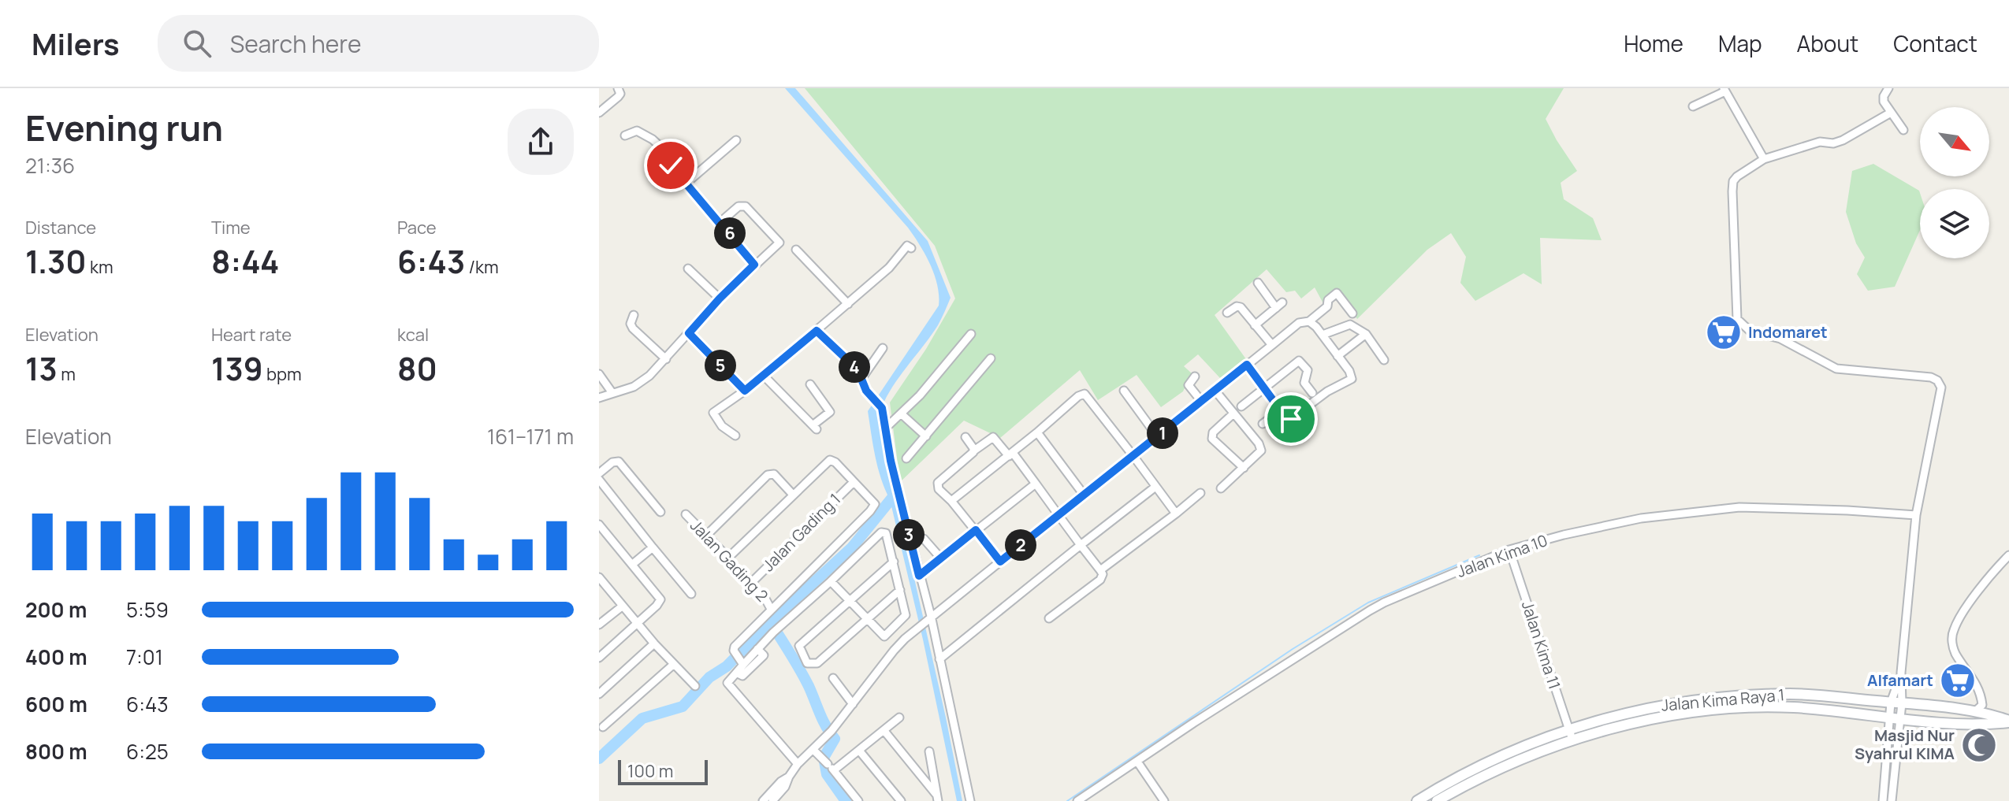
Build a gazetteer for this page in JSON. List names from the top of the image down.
{
  "streets": {
    "main road": ["Jalan Kima Raya 1"],
    "street": [
      "Jalan Gading 1",
      "Jalan Kima 10",
      "Jalan Gading 2",
      "Jalan Kima 11"
    ]
  },
  "crossings": [
    ["Jalan Gading 1", "Jalan Gading 2"],
    ["Jalan Kima 10", "Jalan Kima 11"],
    ["Jalan Kima 11", "Jalan Kima Raya 1"]
  ],
  "places": {
    "supermarket": ["Indomaret", "Alfamart"],
    "mosque": ["Masjid Nur Syahrul KIMA"]
  },
  "scale_bar": "100 m",
  "north": "bottom right",
  "page": {
    "header": "Milers",
    "search": "Search here",
    "nav": [
      "Home",
      "Map",
      "About",
      "Contact"
    ],
    "heading": ["Evening run", "21:36"],
    "stats": [
      ["Distance", "1.30 km"],
      ["Time", "8:44"],
      ["Pace", "6:43 /km"],
      ["Elevation", "13 m"],
      ["Heart rate", "139 bpm"],
      ["kcal", "80"]
    ],
    "pins": [
      "6",
      "5",
      "4",
      "1",
      "3",
      "2"
    ],
    "chart": ["Elevation", "161–171 m"],
    "list": [
      {
        "name": "200 m",
        "note": "5:59"
      },
      {
        "name": "400 m",
        "note": "7:01"
      },
      {
        "name": "600 m",
        "note": "6:43"
      },
      {
        "name": "800 m",
        "note": "6:25"
      }
    ],
    "scale": "100 m"
  }
}
